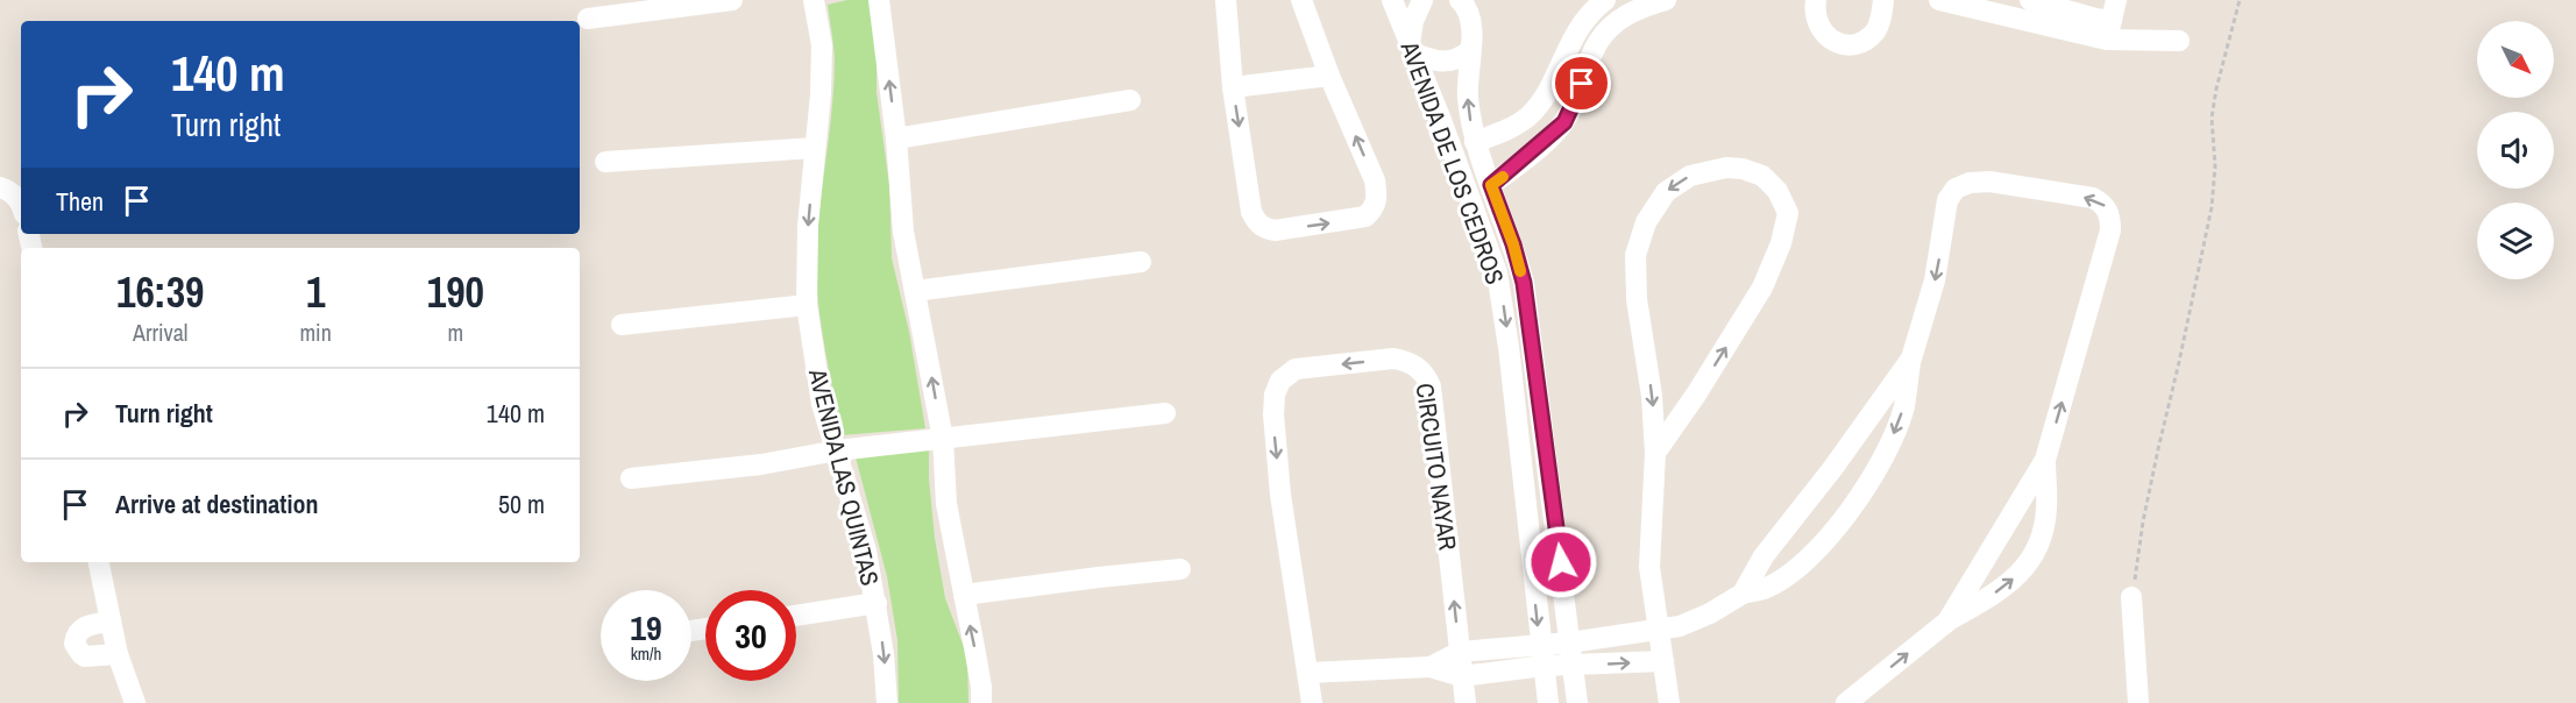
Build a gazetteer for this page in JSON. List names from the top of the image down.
{
  "streets": {
    "street": ["AVENIDA DE LOS CEDROS", "CIRCUITO NAYAR", "AVENIDA LAS QUINTAS"]
  },
  "north": "bottom right",
  "page": {
    "turn": ["140 m", "Turn right"],
    "then": "Then",
    "eta": [
      "16:39",
      "Arrival",
      "1",
      "min",
      "190",
      "m"
    ],
    "list": [
      {
        "name": "Turn right",
        "value": "140 m"
      },
      {
        "name": "Arrive at destination",
        "value": "50 m"
      }
    ],
    "speed": "19 km/h",
    "limit": "30"
  }
}
